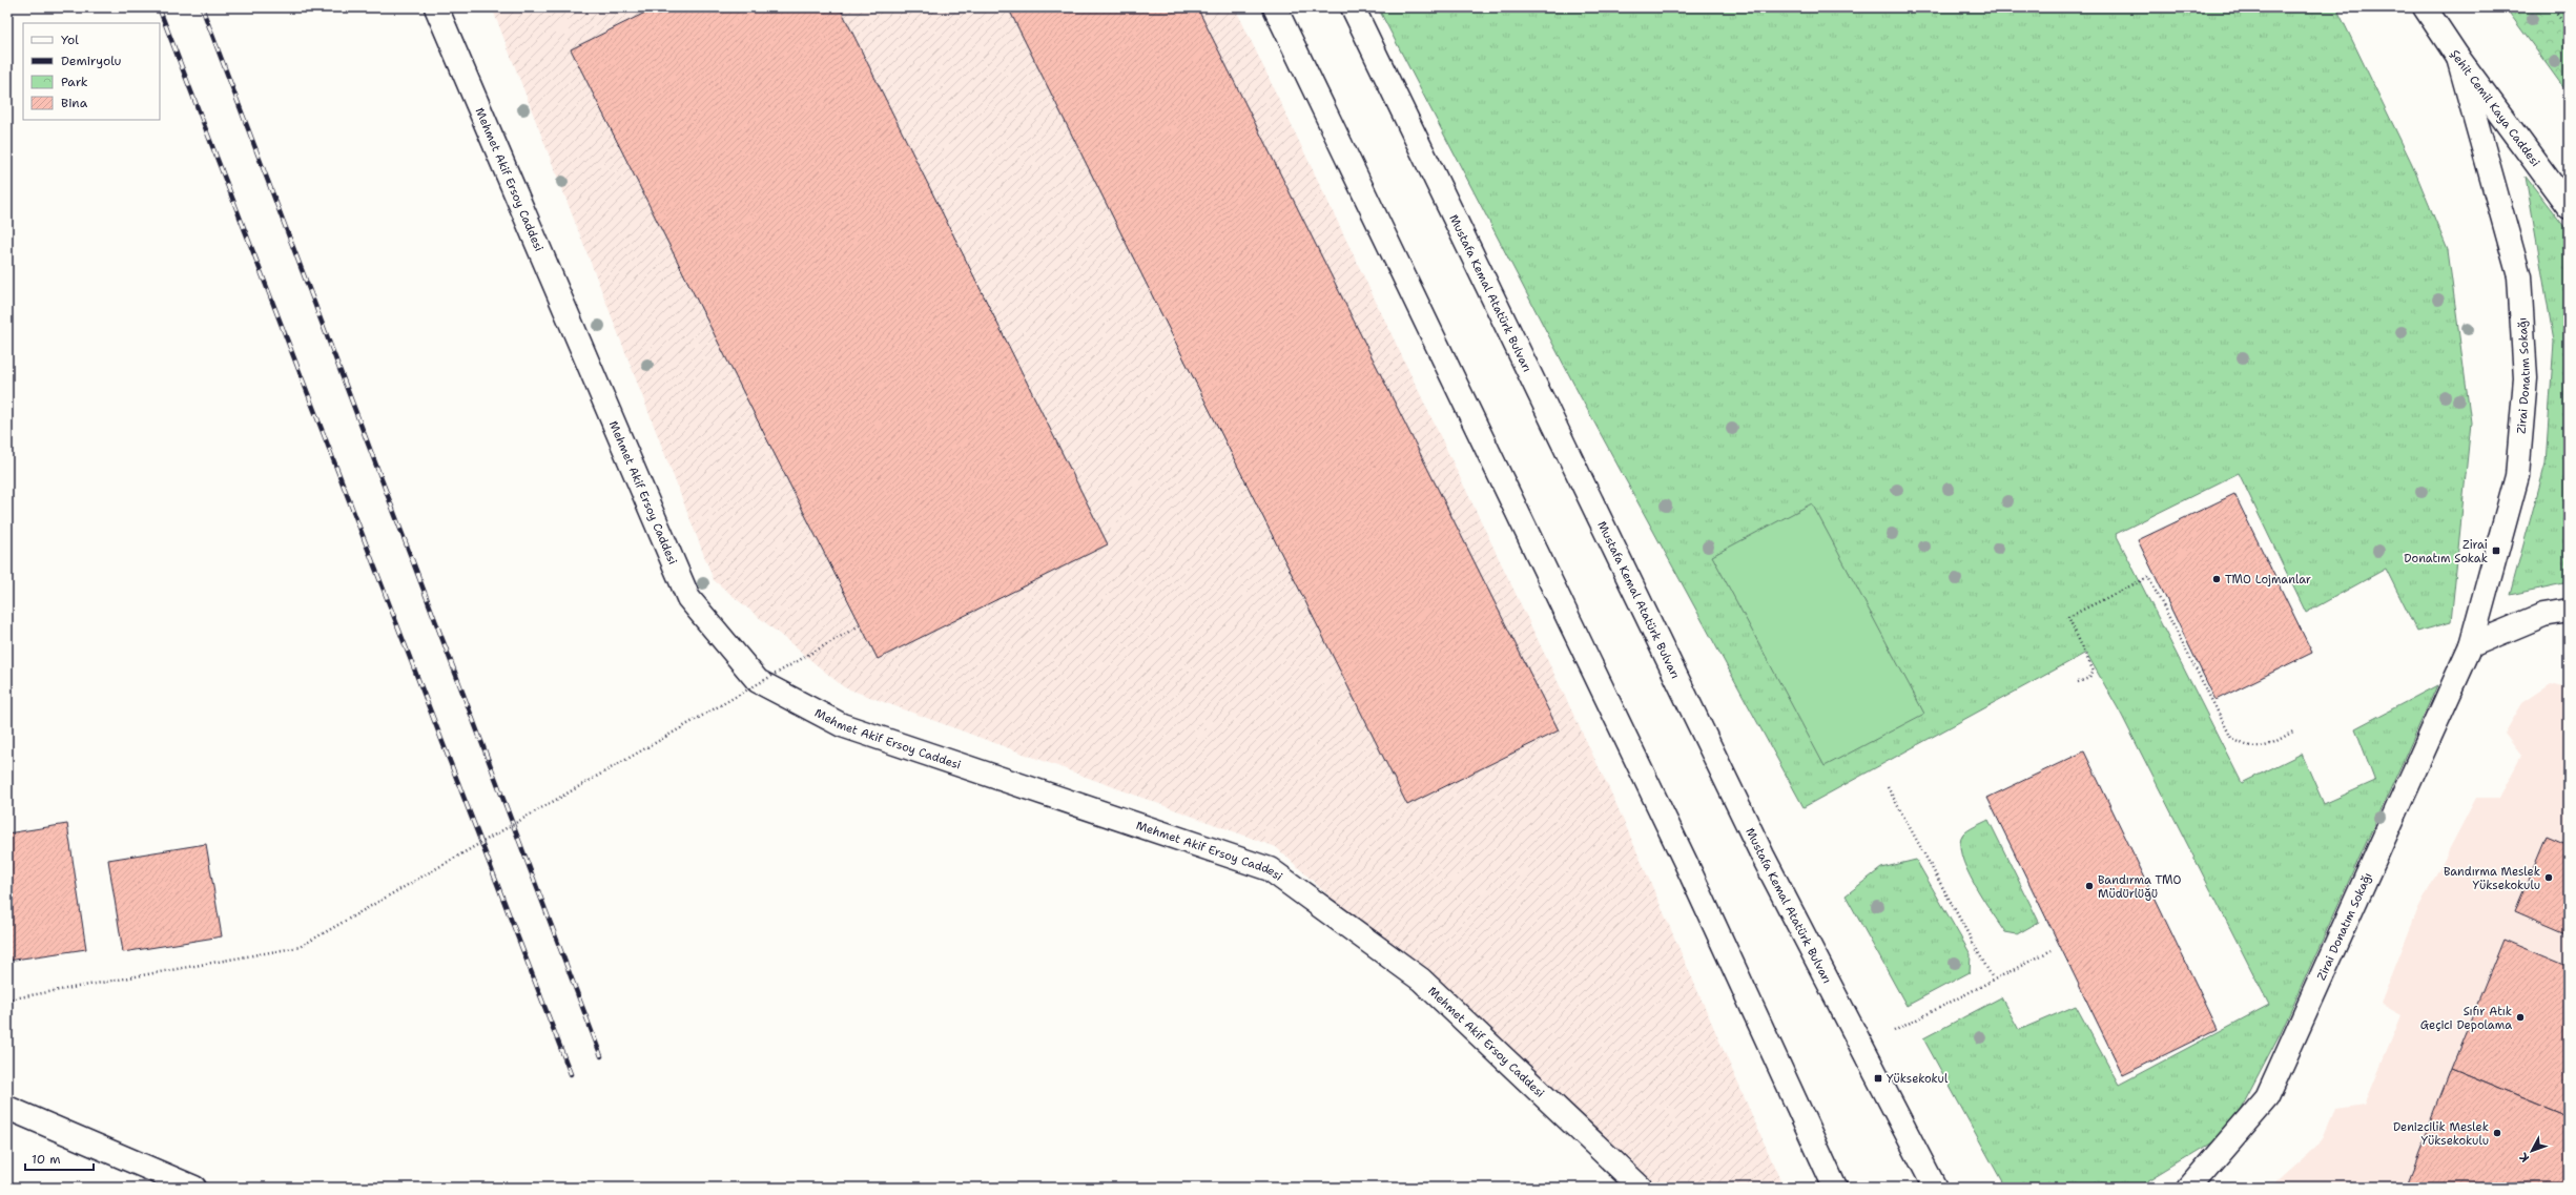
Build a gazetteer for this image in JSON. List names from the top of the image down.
{
  "streets": {
    "main road": [
      "Şehit Cemil Kaya Caddesi",
      "Mehmet Akif Ersoy Caddesi",
      "Mustafa Kemal Atatürk Bulvarı",
      "Zirai Donatım Sokağı"
    ]
  },
  "crossings": [
    ["Şehit Cemil Kaya Caddesi", "Zirai Donatım Sokağı"]
  ],
  "places": {
    "transit": ["Zirai Donatım Sokak", "Yüksekokul"],
    "other": [
      "TMO Lojmanlar",
      "Bandırma Meslek Yüksekokulu",
      "Bandırma TMO Müdürlüğü",
      "Sıfır Atık Geçici Depolama",
      "Denizcilik Meslek Yüksekokulu"
    ]
  },
  "legend": [
    "Yol",
    "Demiryolu",
    "Park",
    "Bina"
  ],
  "scale_bar": "10 m",
  "north": "bottom left"
}
